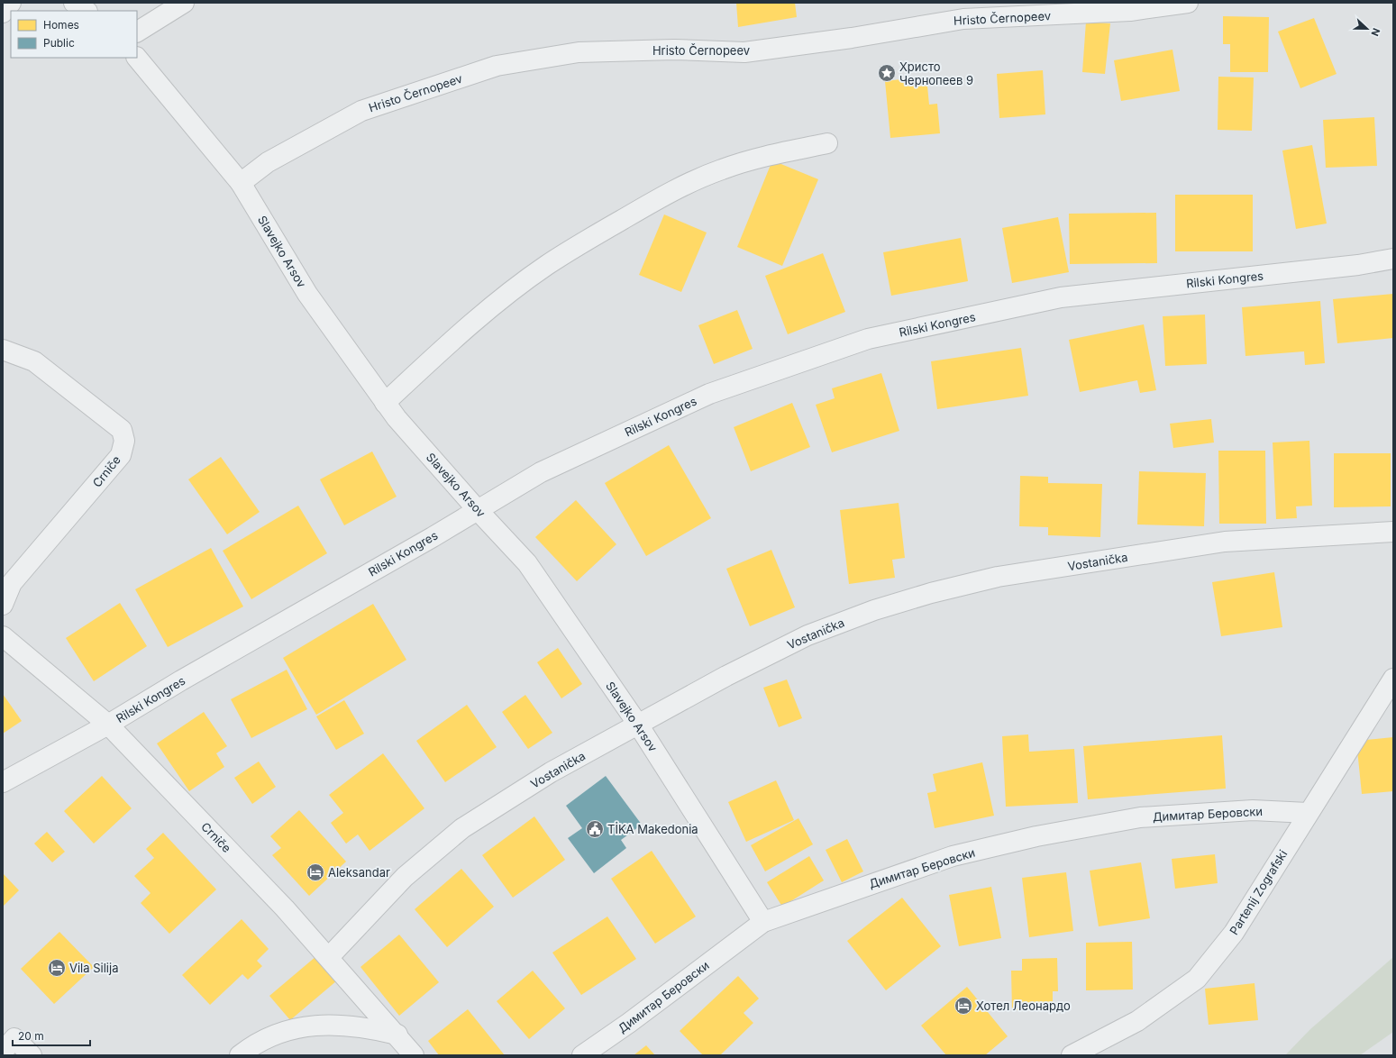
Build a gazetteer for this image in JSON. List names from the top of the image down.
{
  "streets": {
    "street": [
      "Hristo Černopeev",
      "Slavejko Arsov",
      "Rilski Kongres",
      "Crniče",
      "Vostanička",
      "Димитар Беровски",
      "Partenij Zografski"
    ]
  },
  "crossings": [
    ["Hristo Černopeev", "Slavejko Arsov"],
    ["Slavejko Arsov", "Rilski Kongres"],
    ["Slavejko Arsov", "Vostanička"],
    ["Slavejko Arsov", "Димитар Беровски"],
    ["Rilski Kongres", "Crniče"],
    ["Crniče", "Vostanička"],
    ["Димитар Беровски", "Partenij Zografski"]
  ],
  "places": {
    "place": ["Христо Чернопеев 9"],
    "public building": ["TİKA Makedonia"],
    "hotel": ["Aleksandar", "Vila Silija", "Хотел Леонардо"]
  },
  "legend": ["Homes", "Public"],
  "scale_bar": "20 m",
  "north": "right"
}
